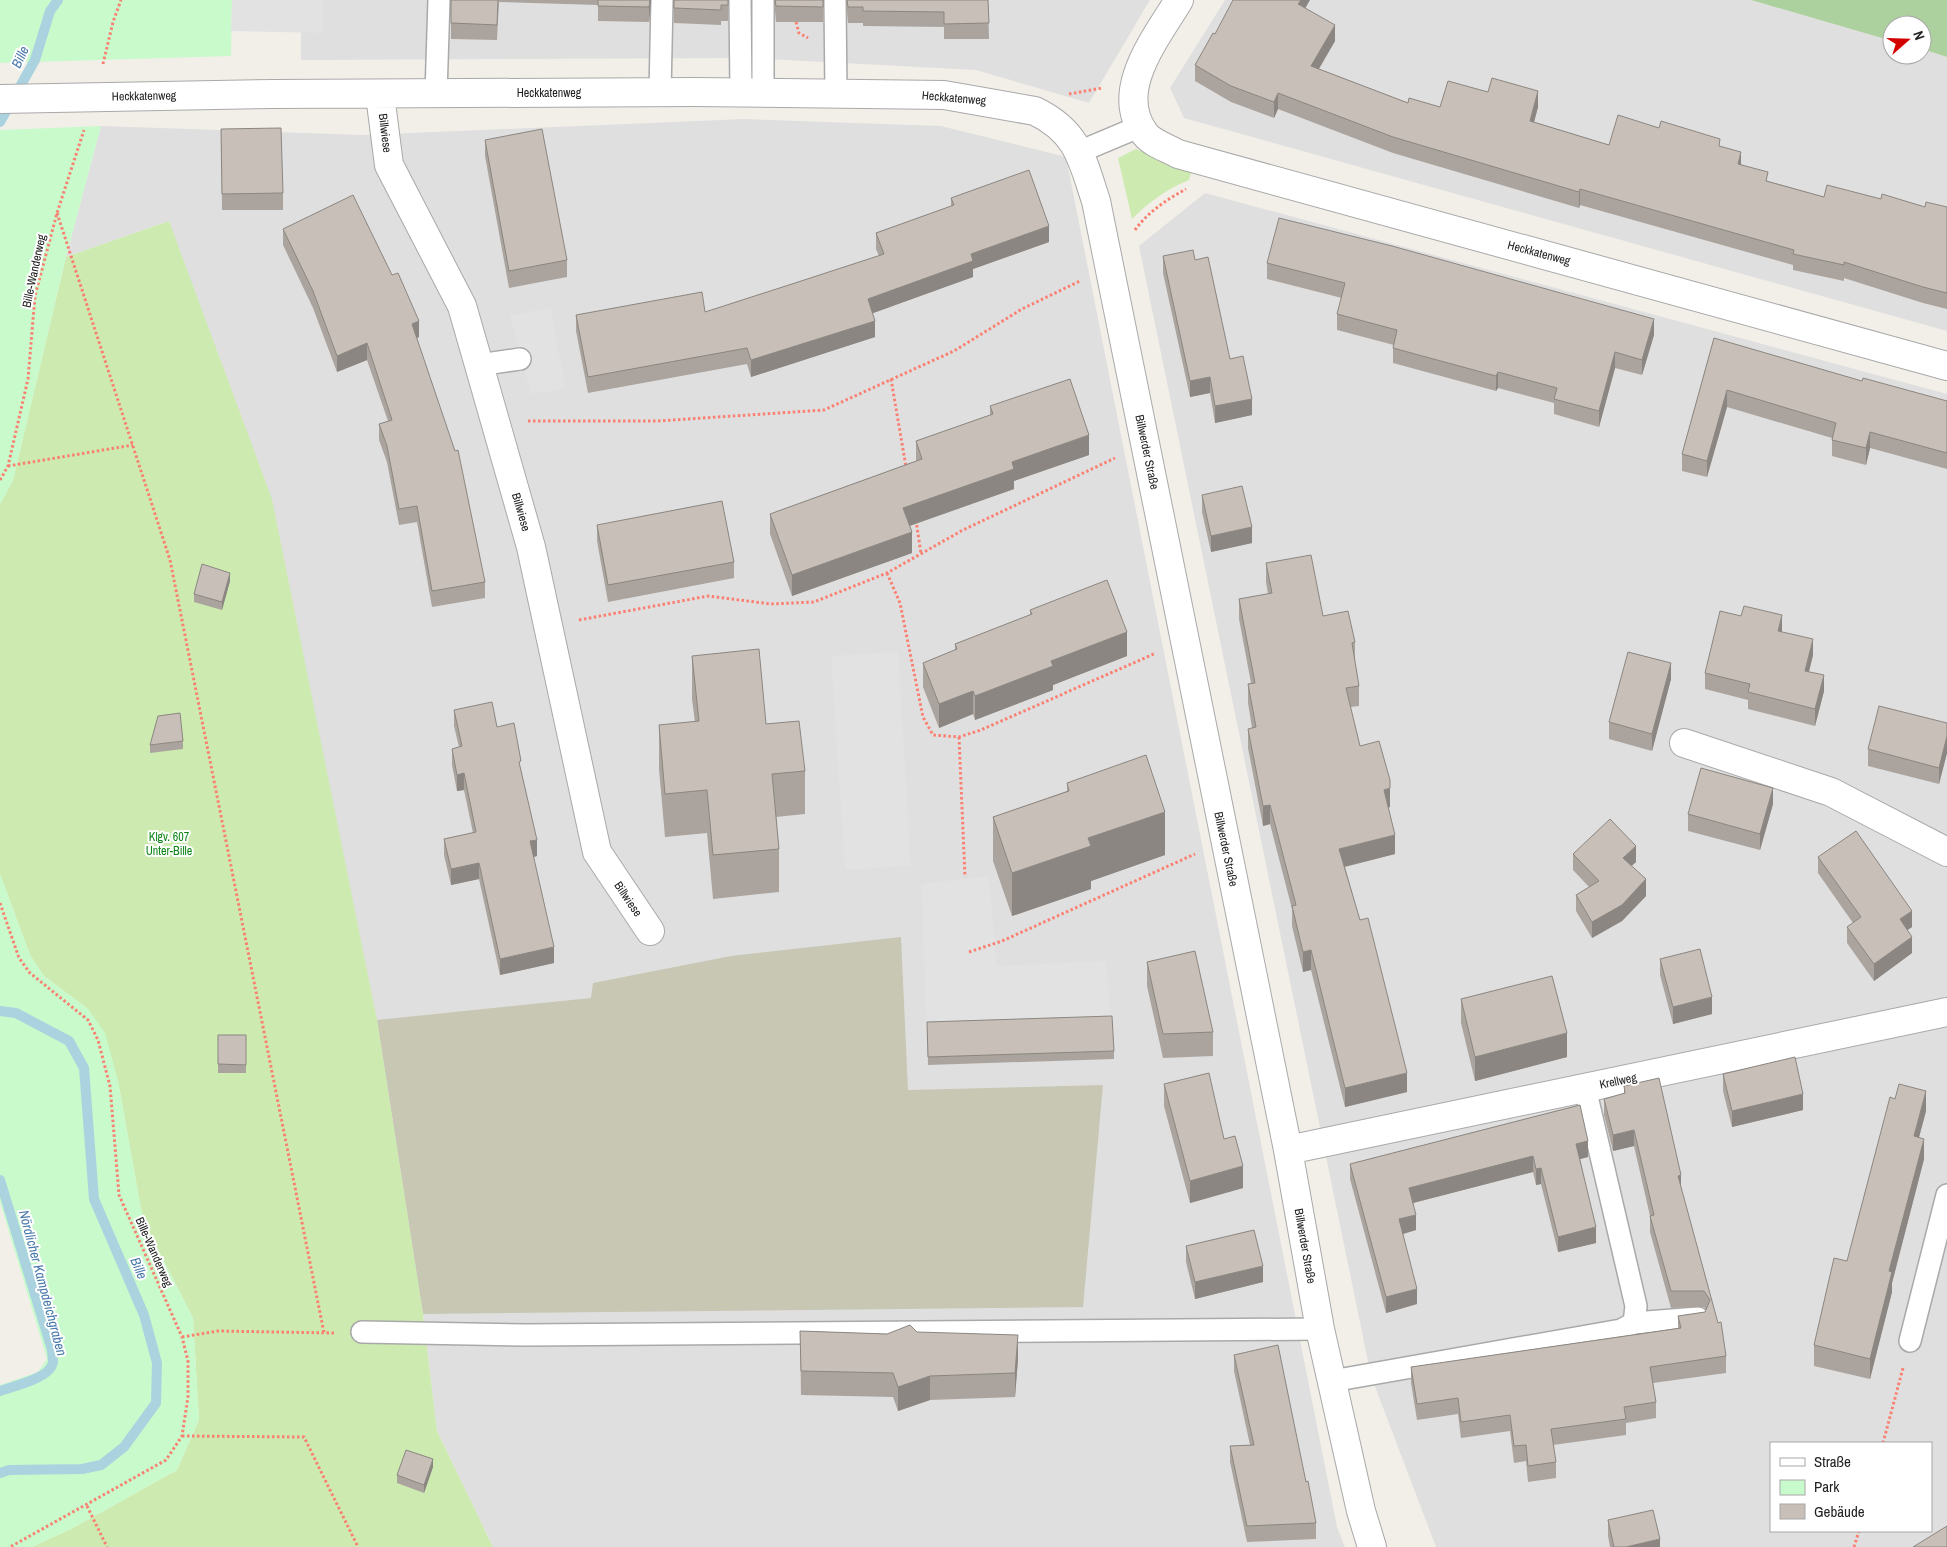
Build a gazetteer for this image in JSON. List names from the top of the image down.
{
  "streets": {
    "street": [
      "Heckkatenweg",
      "Billwiese",
      "Billwerder Straße",
      "Krellweg"
    ],
    "path": ["Bille-Wanderweg"]
  },
  "crossings": [
    ["Heckkatenweg", "Billwiese"],
    ["Heckkatenweg", "Bille-Wanderweg"],
    ["Heckkatenweg", "Billwerder Straße"],
    ["Billwerder Straße", "Krellweg"]
  ],
  "water": ["Bille", "Nördlicher Kampdeichgraben"],
  "parks": ["Klgv. 607 Unter-Bille"],
  "legend": ["Straße", "Park", "Gebäude"],
  "north": "right"
}
